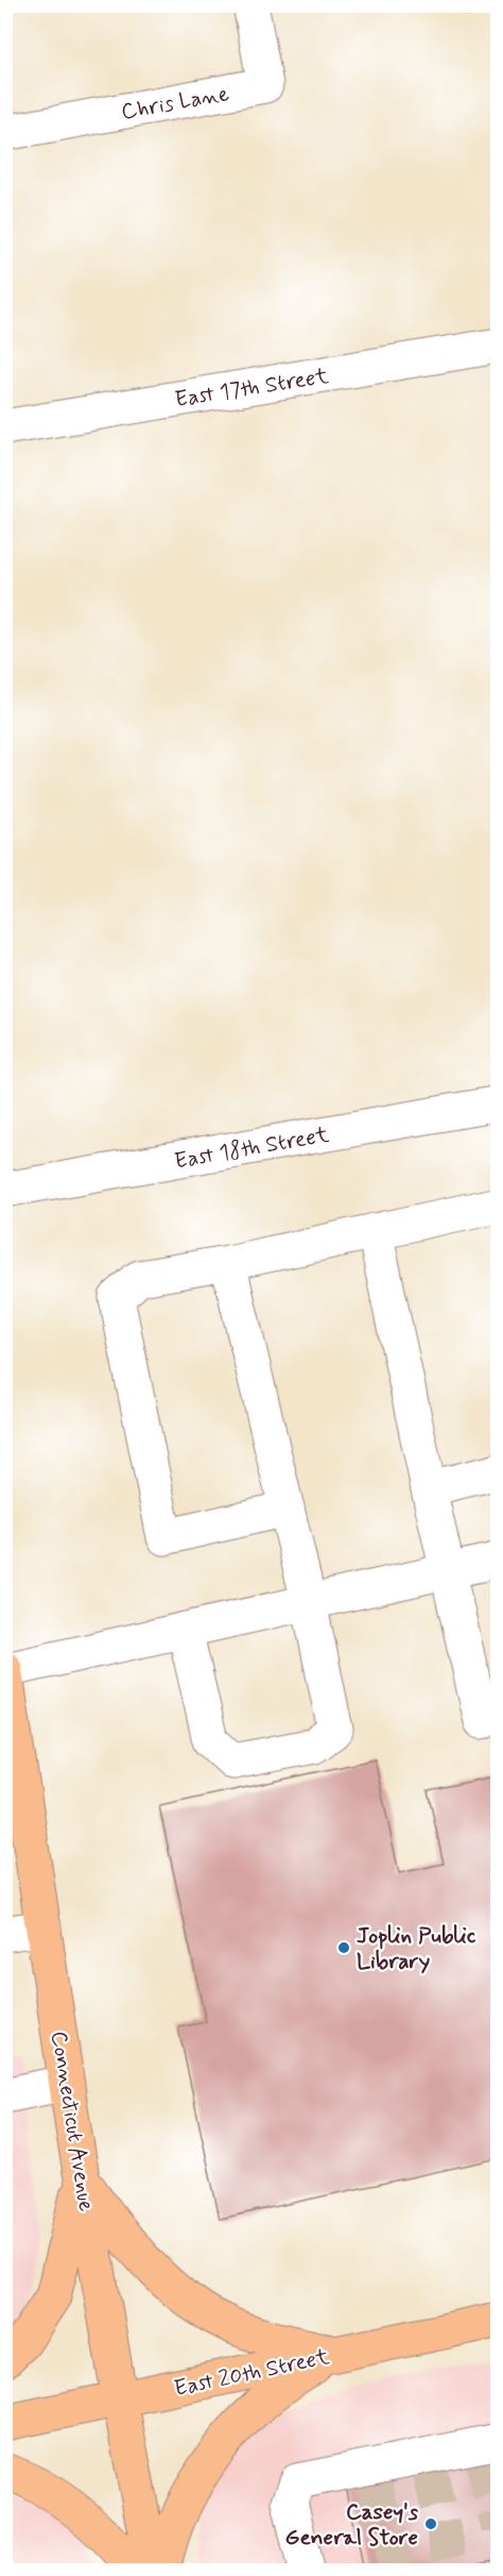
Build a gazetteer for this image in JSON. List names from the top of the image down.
{
  "streets": {
    "main road": ["Connecticut Avenue", "East 20th Street"],
    "street": ["Chris Lane", "East 17th Street", "East 18th Street"]
  },
  "crossings": [
    ["Connecticut Avenue", "East 20th Street"]
  ],
  "places": ["Joplin Public Library", "Casey's General Store"]
}
